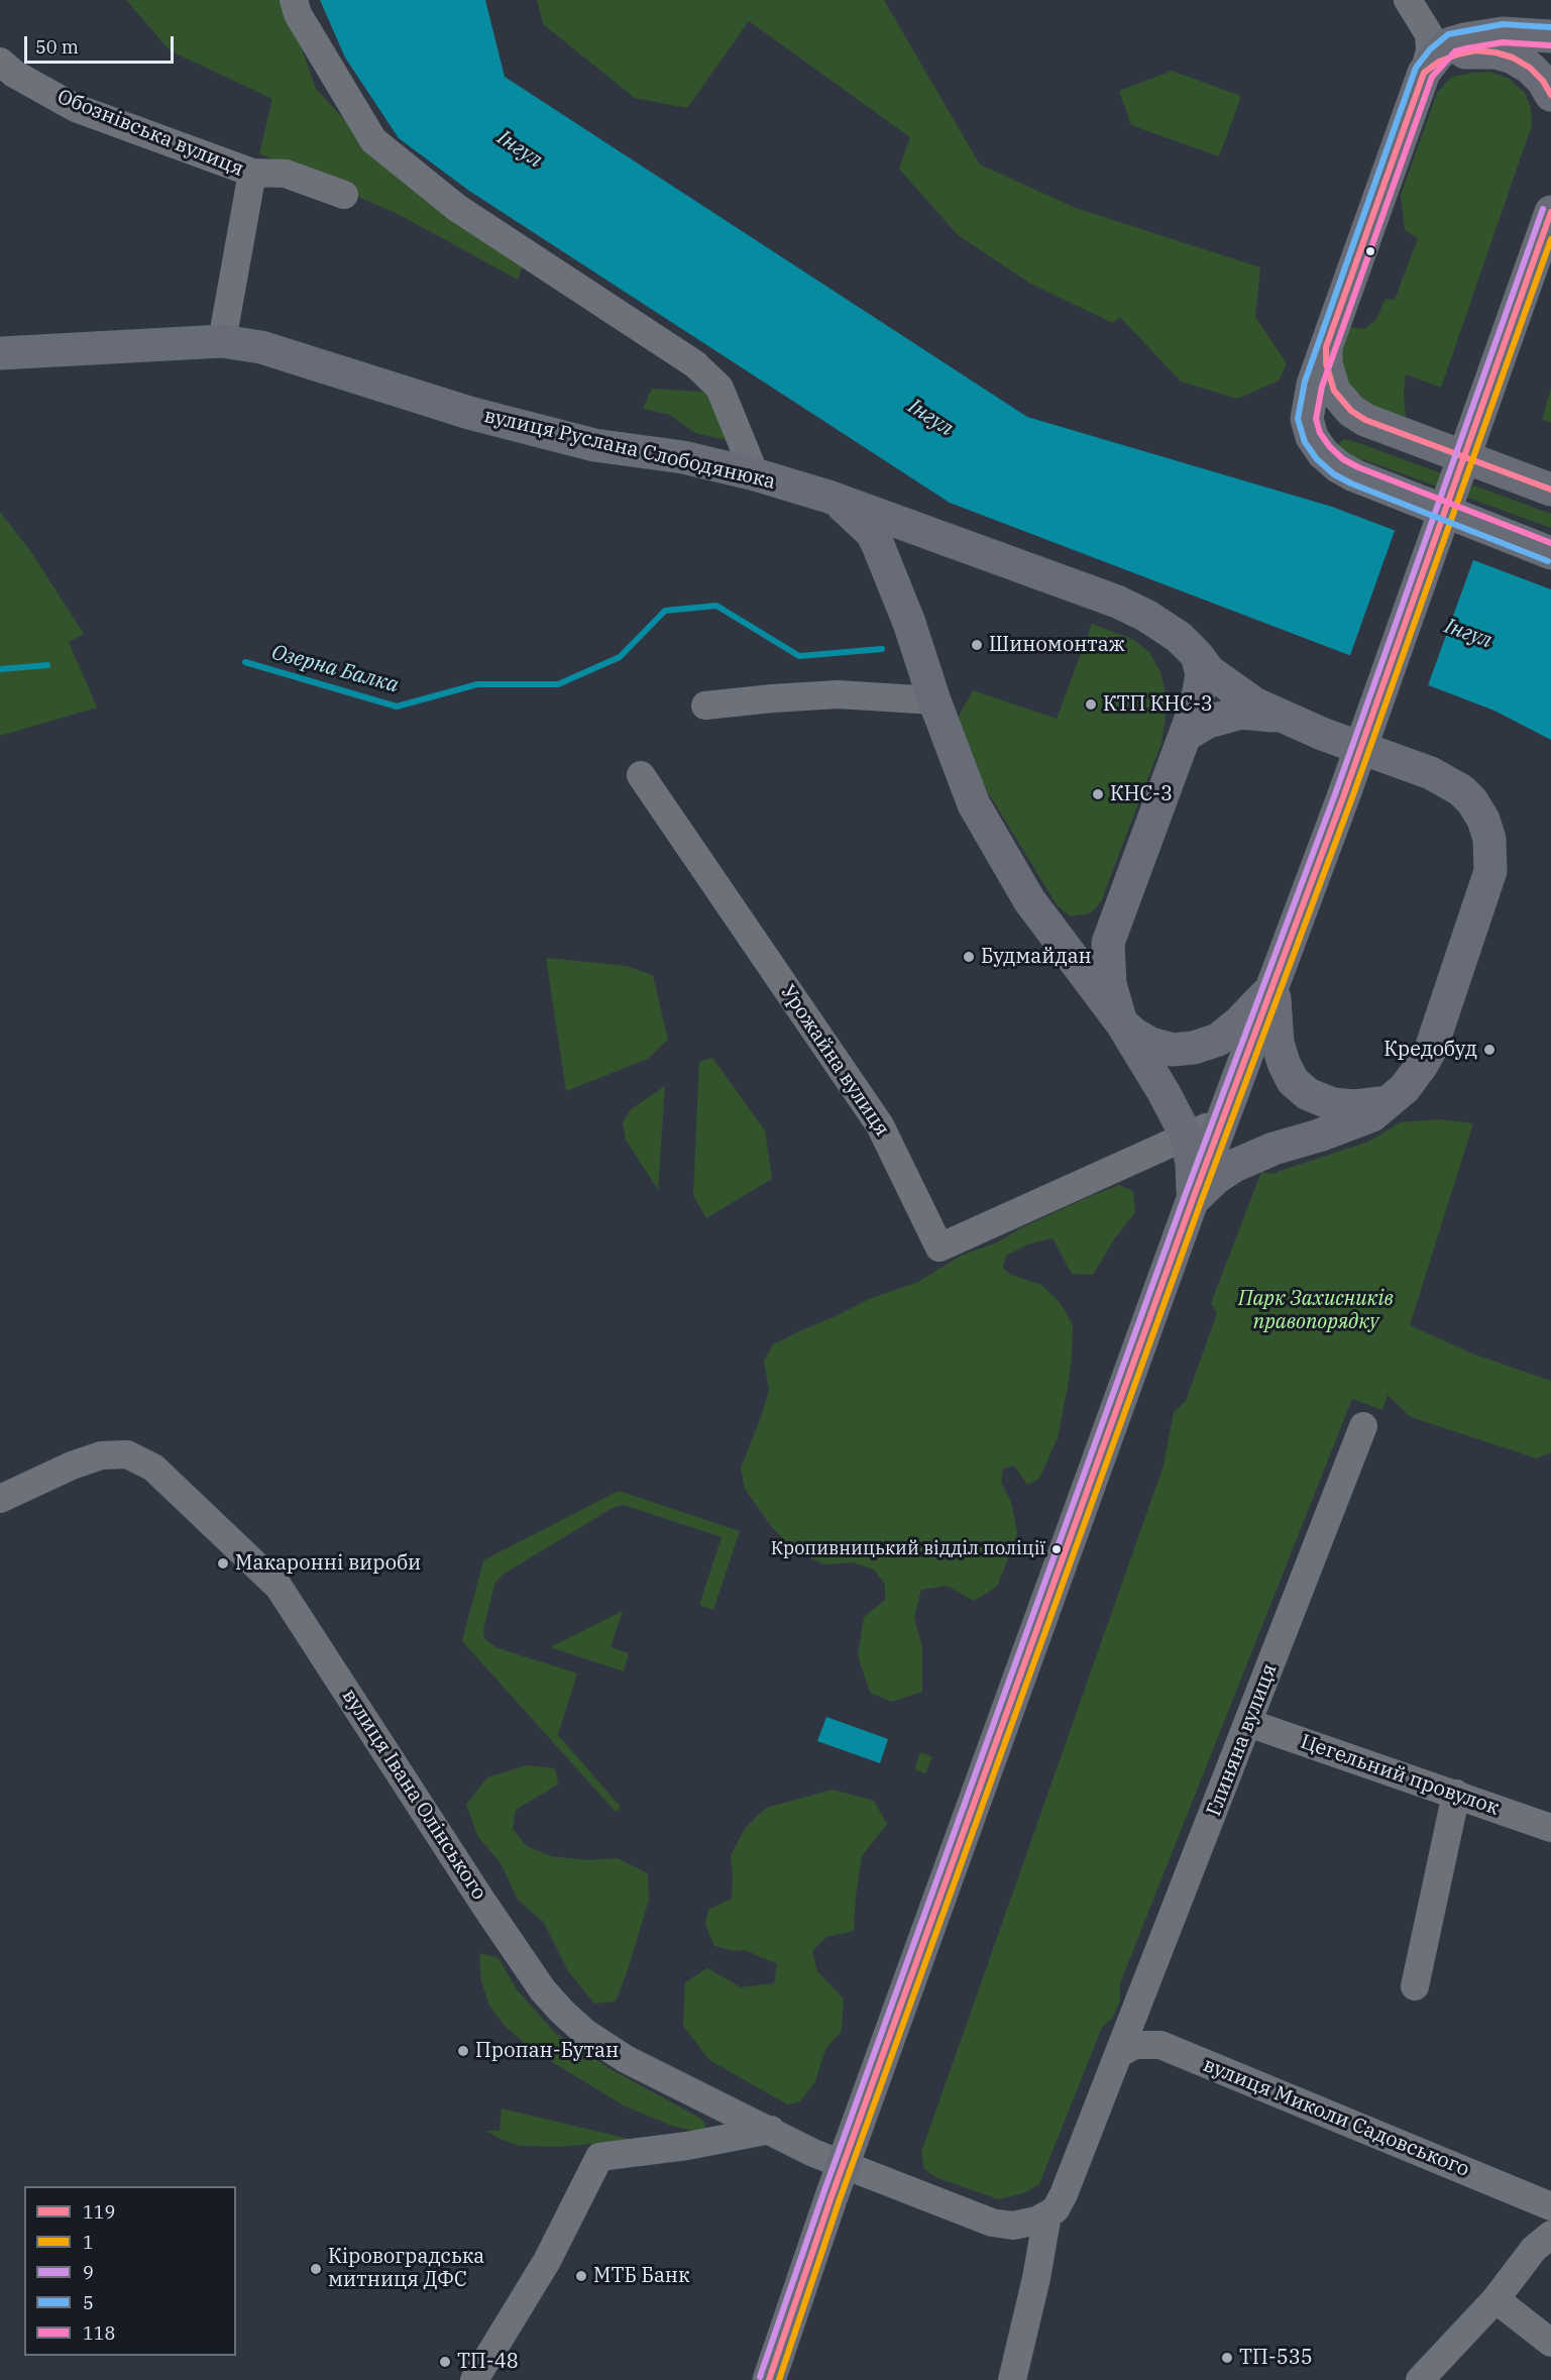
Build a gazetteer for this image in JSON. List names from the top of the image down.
{
  "streets": {
    "main road": ["вулиця Руслана Слободянюка"],
    "street": [
      "Обознівська вулиця",
      "Урожайна вулиця",
      "Глиняна вулиця",
      "Цегельний провулок",
      "вулиця Івана Олінського",
      "вулиця Миколи Садовського"
    ]
  },
  "crossings": [
    ["Глиняна вулиця", "Цегельний провулок"],
    ["Глиняна вулиця", "вулиця Івана Олінського"],
    ["Глиняна вулиця", "вулиця Миколи Садовського"]
  ],
  "water": ["Інгул", "Озерна Балка"],
  "parks": ["Парк Захисників правопорядку"],
  "places": [
    "Шиномонтаж",
    "КТП КНС-3",
    "КНС-3",
    "Будмайдан",
    "Кредобуд",
    "Кропивницький відділ поліції",
    "Макаронні вироби",
    "Пропан-Бутан",
    "Кіровоградська митниця ДФС",
    "МТБ Банк",
    "ТП-535",
    "ТП-48"
  ],
  "lines": [
    "transit line 5",
    "transit line 118",
    "transit line 119",
    "transit line 9",
    "transit line 1"
  ],
  "legend": [
    "119",
    "1",
    "9",
    "5",
    "118"
  ],
  "scale_bar": "50 m"
}
